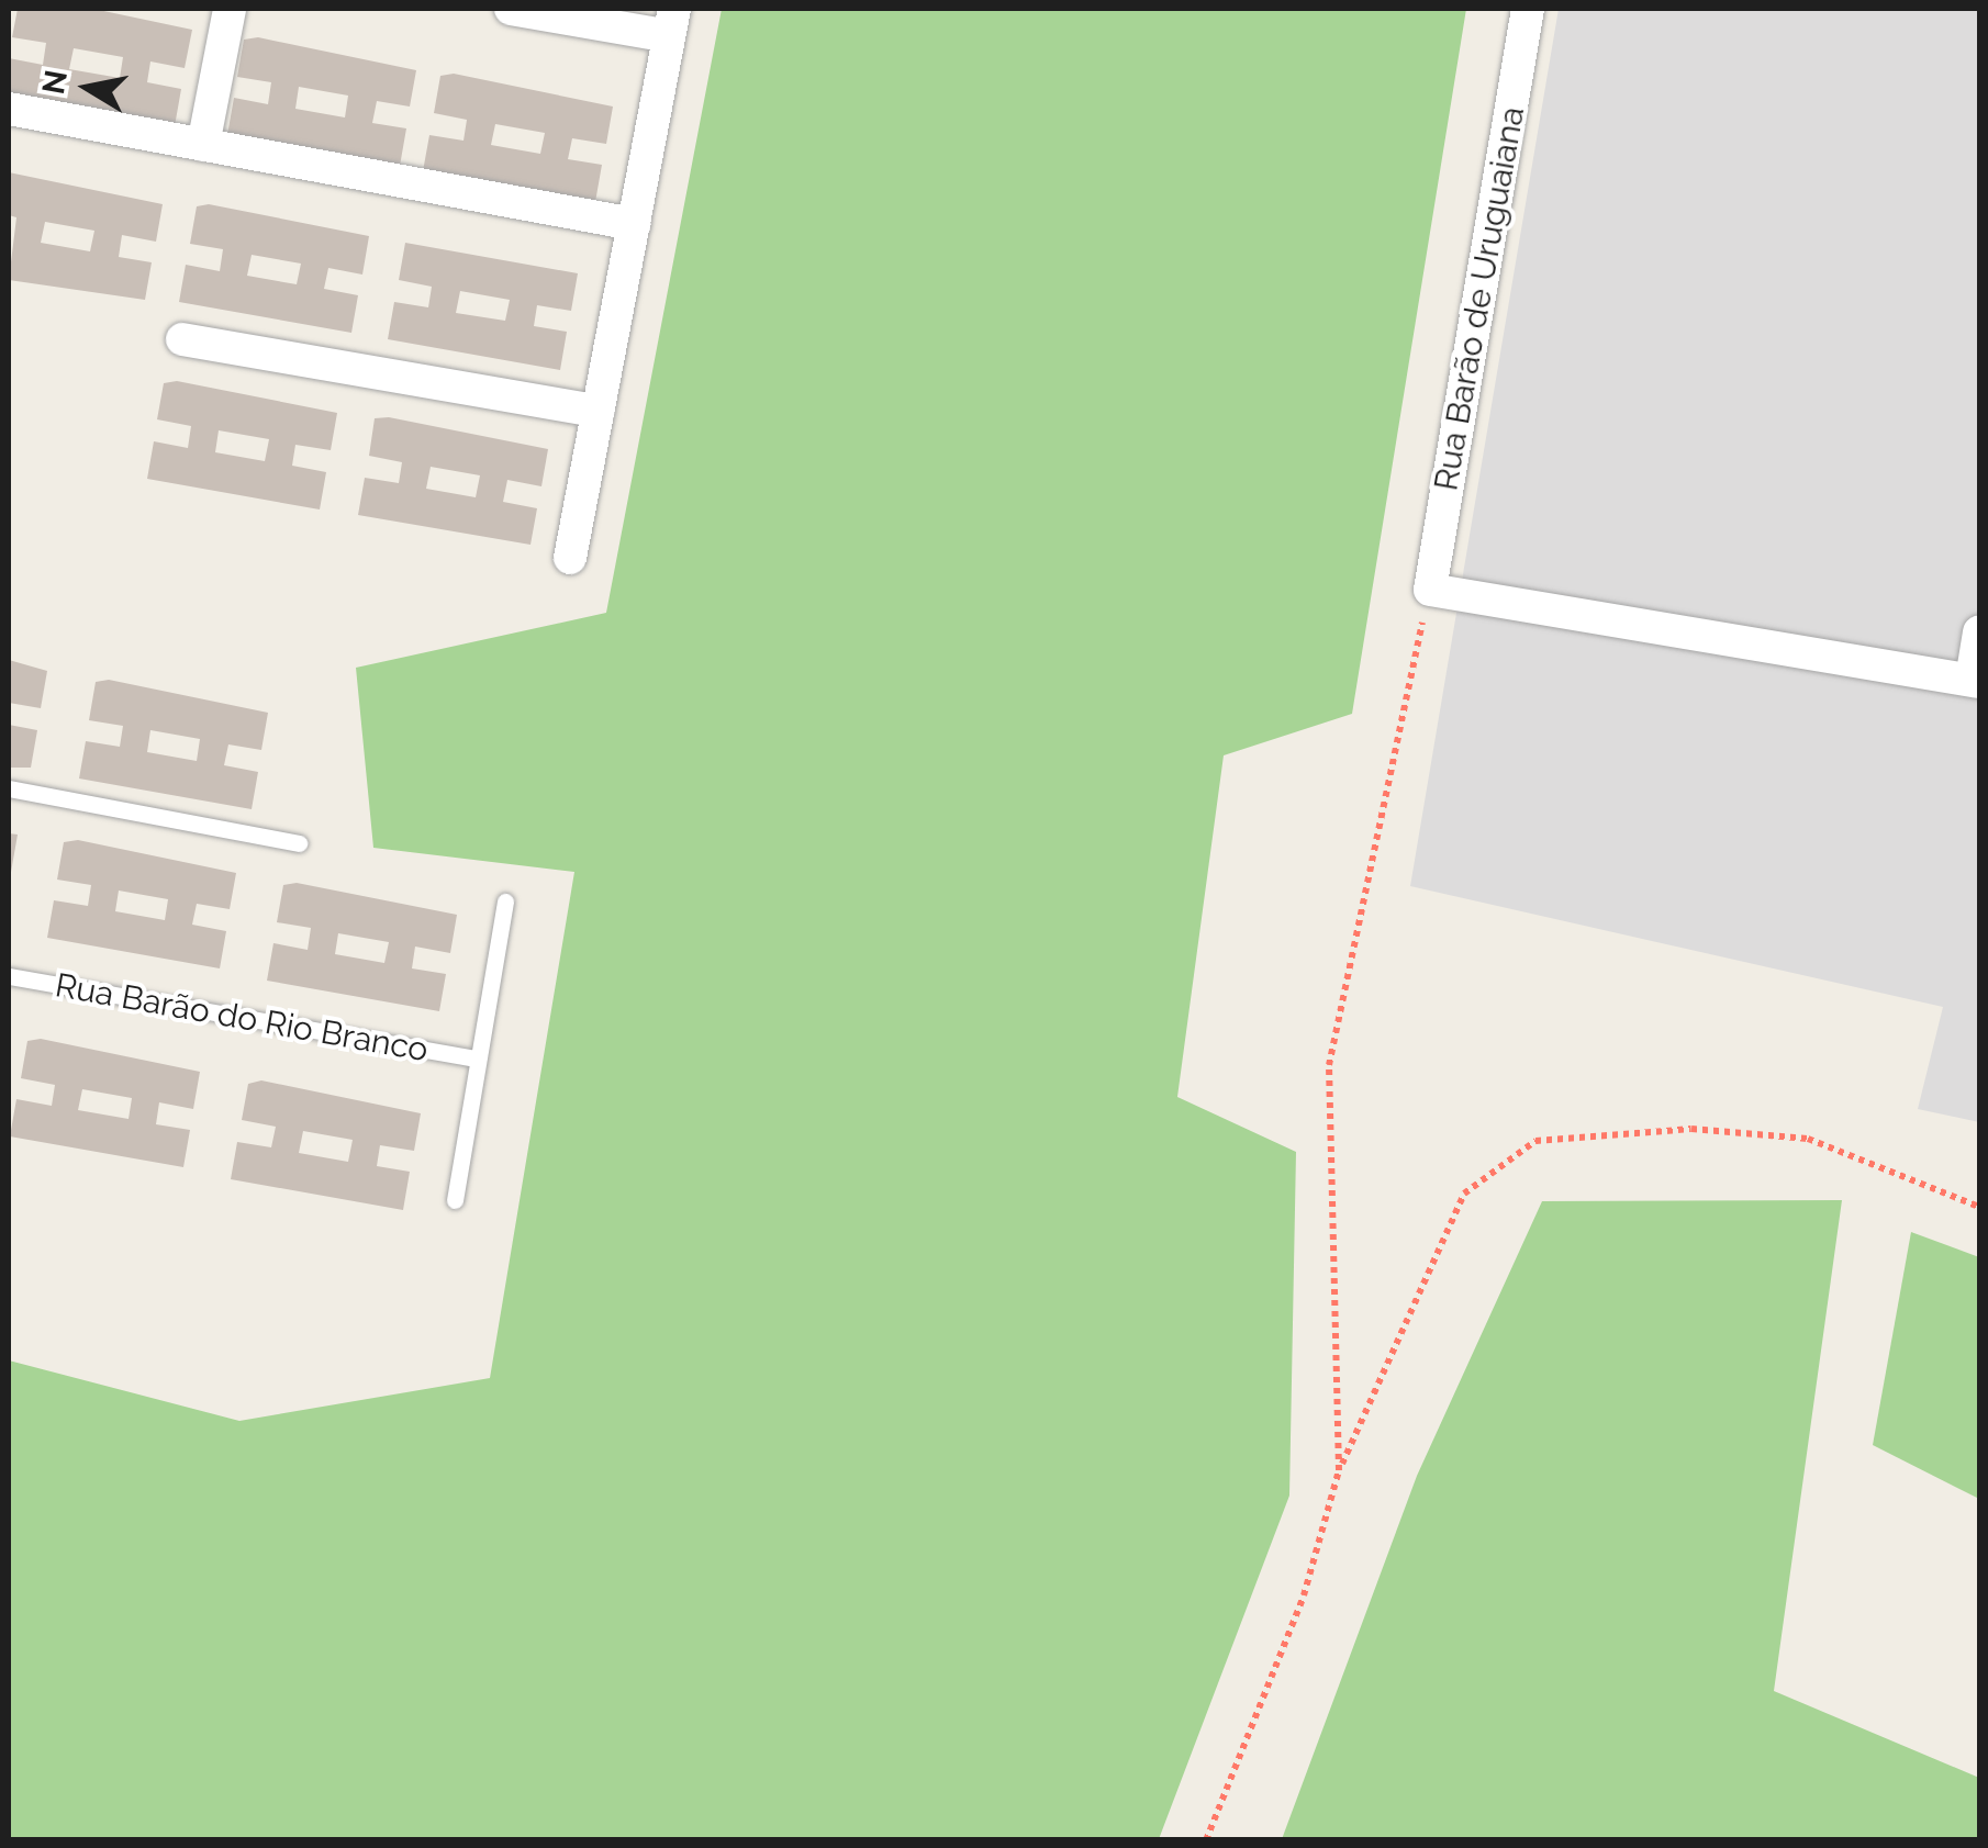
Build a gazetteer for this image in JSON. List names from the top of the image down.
{
  "streets": {
    "street": ["Rua Barão de Uruguaiana"],
    "lane": ["Rua Barão do Rio Branco"]
  },
  "north": "left"
}
